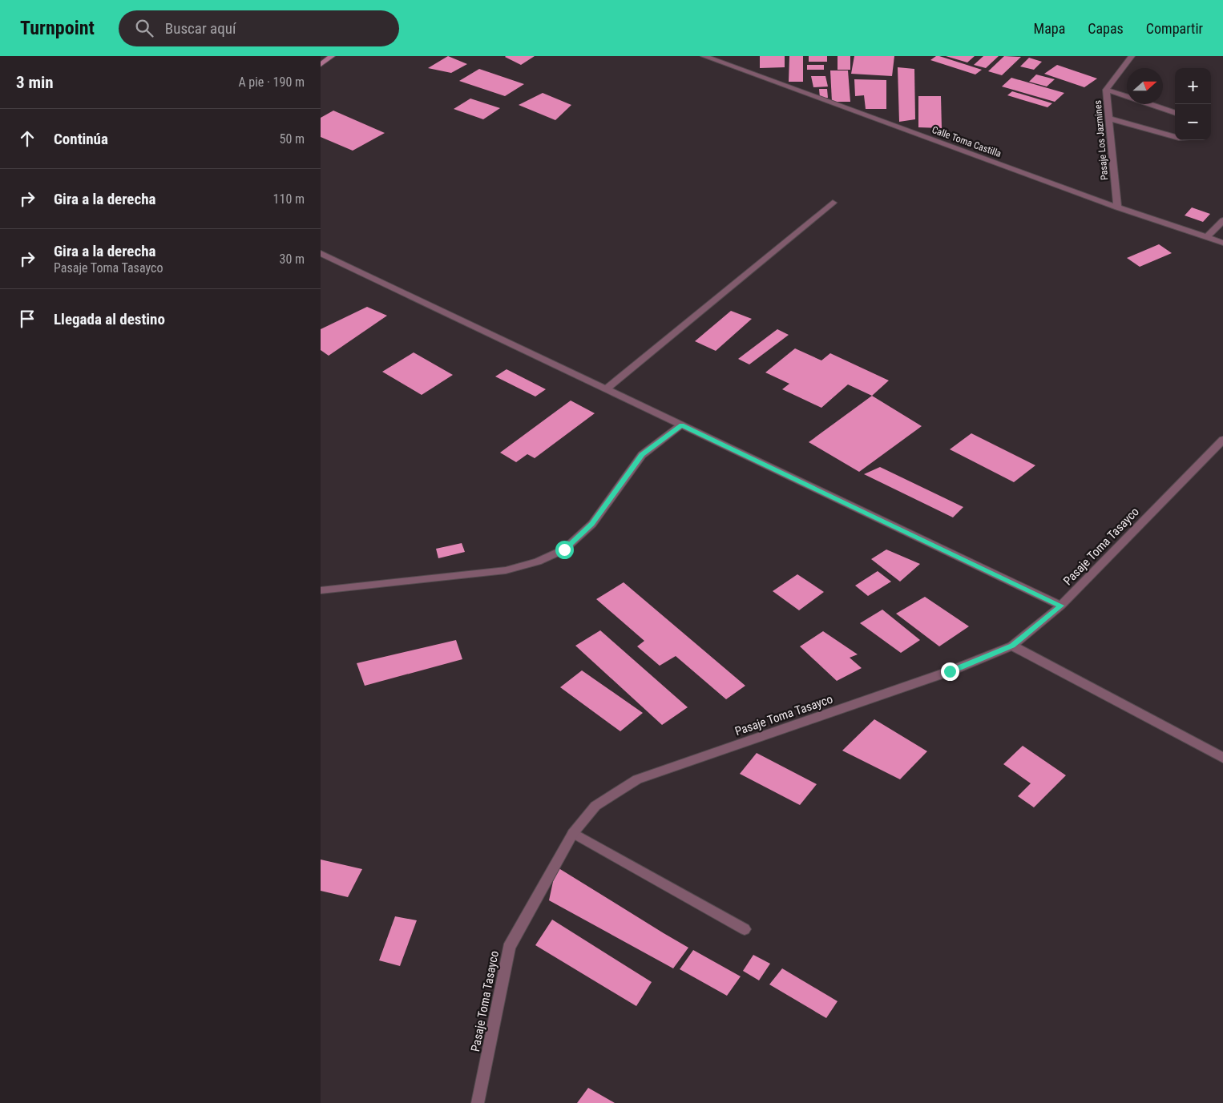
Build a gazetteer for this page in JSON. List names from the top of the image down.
{
  "streets": {
    "street": ["Pasaje Los Jazmines", "Calle Toma Castilla", "Pasaje Toma Tasayco"]
  },
  "crossings": [
    ["Pasaje Los Jazmines", "Calle Toma Castilla"]
  ],
  "north": "right",
  "page": {
    "header": "Turnpoint",
    "search": "Buscar aquí",
    "nav": ["Mapa", "Capas", "Compartir"],
    "heading": ["3 min", "A pie · 190 m"],
    "map_buttons": ["+", "−"],
    "list": [
      ["Continúa", "50 m"],
      ["Gira a la derecha", "110 m"],
      ["Gira a la derecha", "Pasaje Toma Tasayco", "30 m"],
      "Llegada al destino"
    ]
  }
}
